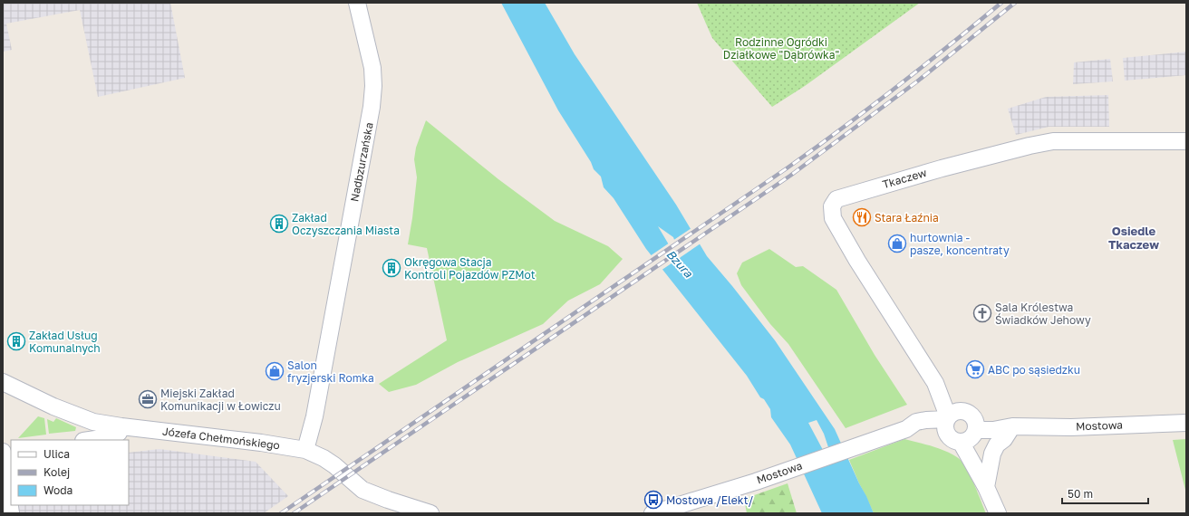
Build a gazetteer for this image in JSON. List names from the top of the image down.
{
  "streets": {
    "street": [
      "Nadbzurzańska",
      "Tkaczew",
      "Mostowa",
      "Józefa Chełmońskiego"
    ]
  },
  "crossings": [
    ["Nadbzurzańska", "Józefa Chełmońskiego"],
    ["Tkaczew", "Mostowa"]
  ],
  "districts": ["Osiedle Tkaczew"],
  "water": ["Bzura"],
  "parks": ["Rodzinne Ogródki Działkowe \"Dąbrówka\""],
  "places": {
    "restaurant": ["Stara Łaźnia"],
    "building": ["Zakład Oczyszczania Miasta", "Okręgowa Stacja Kontroli Pojazdów PZMot", "Zakład Usług Komunalnych"],
    "shop": ["hurtownia - pasze, koncentraty", "Salon fryzjerski Romka"],
    "church": ["Sala Królestwa Świadków Jehowy"],
    "supermarket": ["ABC po sąsiedzku"],
    "office": ["Miejski Zakład Komunikacji w Łowiczu"],
    "bus stop": ["Mostowa /Elekt/"]
  },
  "legend": ["Ulica", "Kolej", "Woda"],
  "scale_bar": "50 m"
}
